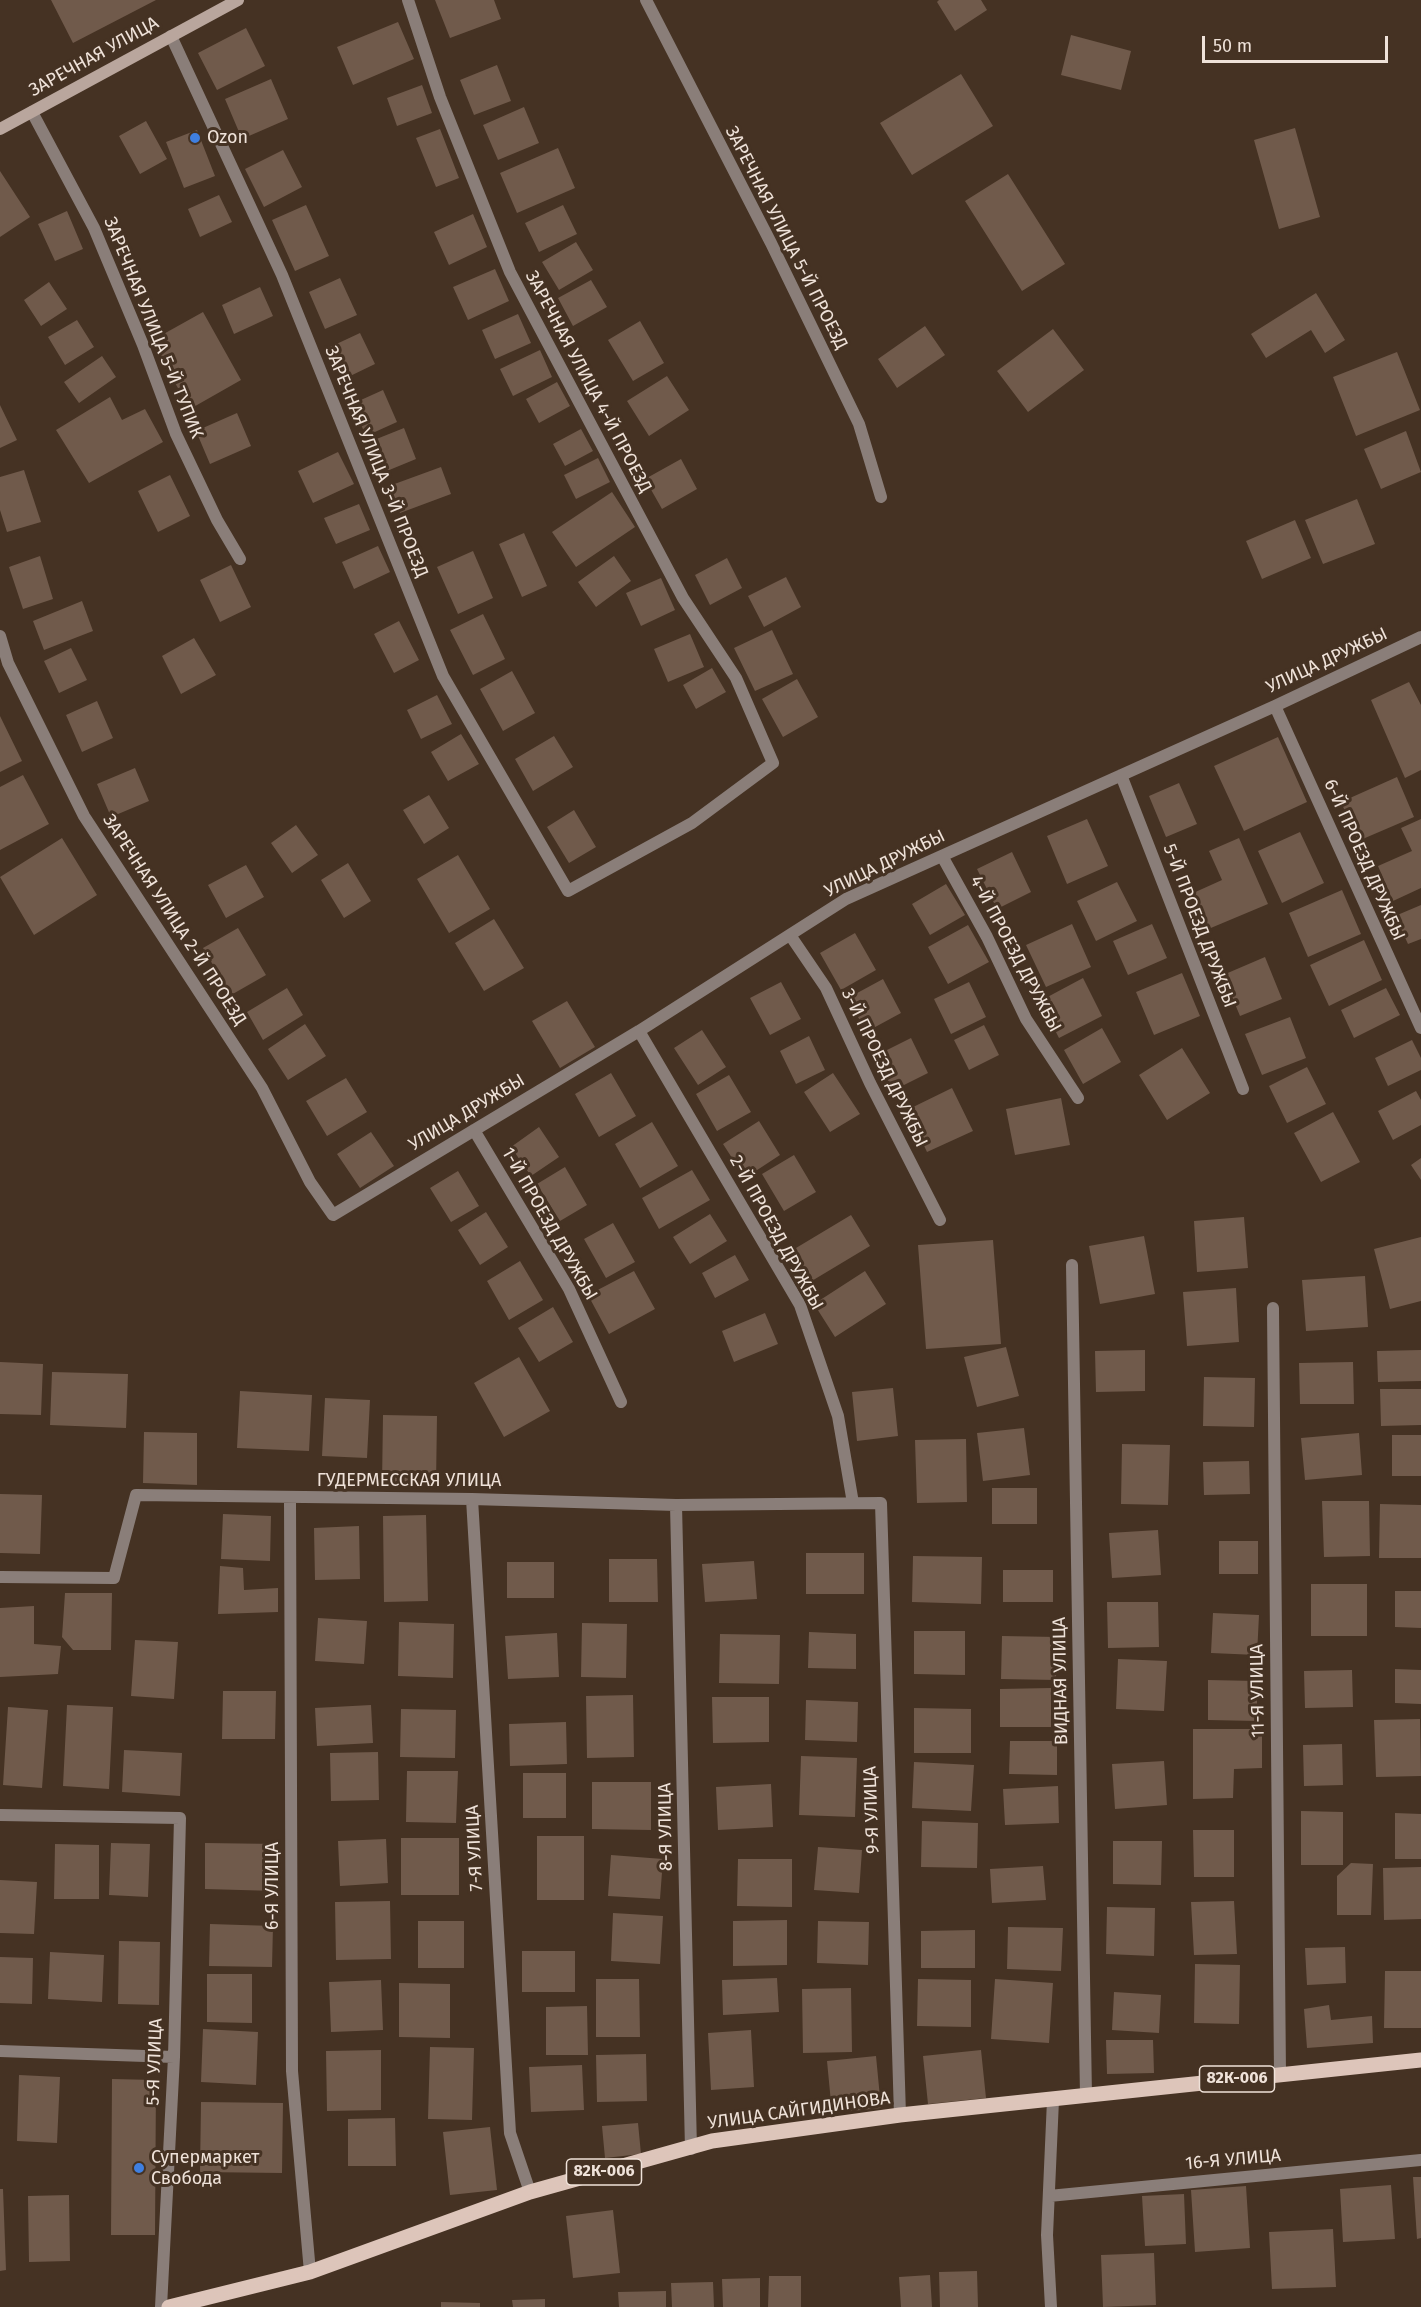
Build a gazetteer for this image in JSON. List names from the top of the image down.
{
  "streets": {
    "main road": ["ЗАРЕЧНАЯ УЛИЦА", "82К-006", "УЛИЦА САЙГИДИНОВА"],
    "street": [
      "ЗАРЕЧНАЯ УЛИЦА 5-Й ПРОЕЗД",
      "ЗАРЕЧНАЯ УЛИЦА 5-Й ТУПИК",
      "ЗАРЕЧНАЯ УЛИЦА 4-Й ПРОЕЗД",
      "ЗАРЕЧНАЯ УЛИЦА 3-Й ПРОЕЗД",
      "УЛИЦА ДРУЖБЫ",
      "6-Й ПРОЕЗД ДРУЖБЫ",
      "ЗАРЕЧНАЯ УЛИЦА 2-Й ПРОЕЗД",
      "5-Й ПРОЕЗД ДРУЖБЫ",
      "4-Й ПРОЕЗД ДРУЖБЫ",
      "3-Й ПРОЕЗД ДРУЖБЫ",
      "1-Й ПРОЕЗД ДРУЖБЫ",
      "2-Й ПРОЕЗД ДРУЖБЫ",
      "ГУДЕРМЕССКАЯ УЛИЦА",
      "ВИДНАЯ УЛИЦА",
      "11-Я УЛИЦА",
      "9-Я УЛИЦА",
      "8-Я УЛИЦА",
      "7-Я УЛИЦА",
      "6-Я УЛИЦА",
      "5-Я УЛИЦА",
      "16-Я УЛИЦА"
    ]
  },
  "crossings": [
    ["ЗАРЕЧНАЯ УЛИЦА", "ЗАРЕЧНАЯ УЛИЦА 5-Й ТУПИК"],
    ["ЗАРЕЧНАЯ УЛИЦА", "ЗАРЕЧНАЯ УЛИЦА 3-Й ПРОЕЗД"],
    ["ЗАРЕЧНАЯ УЛИЦА 4-Й ПРОЕЗД", "ЗАРЕЧНАЯ УЛИЦА 3-Й ПРОЕЗД"],
    ["УЛИЦА ДРУЖБЫ", "6-Й ПРОЕЗД ДРУЖБЫ"],
    ["УЛИЦА ДРУЖБЫ", "ЗАРЕЧНАЯ УЛИЦА 2-Й ПРОЕЗД"],
    ["УЛИЦА ДРУЖБЫ", "5-Й ПРОЕЗД ДРУЖБЫ"],
    ["УЛИЦА ДРУЖБЫ", "4-Й ПРОЕЗД ДРУЖБЫ"],
    ["УЛИЦА ДРУЖБЫ", "3-Й ПРОЕЗД ДРУЖБЫ"],
    ["УЛИЦА ДРУЖБЫ", "1-Й ПРОЕЗД ДРУЖБЫ"],
    ["УЛИЦА ДРУЖБЫ", "2-Й ПРОЕЗД ДРУЖБЫ"],
    ["2-Й ПРОЕЗД ДРУЖБЫ", "ГУДЕРМЕССКАЯ УЛИЦА"],
    ["ГУДЕРМЕССКАЯ УЛИЦА", "9-Я УЛИЦА"],
    ["ГУДЕРМЕССКАЯ УЛИЦА", "8-Я УЛИЦА"],
    ["ГУДЕРМЕССКАЯ УЛИЦА", "7-Я УЛИЦА"],
    ["ГУДЕРМЕССКАЯ УЛИЦА", "6-Я УЛИЦА"],
    ["ВИДНАЯ УЛИЦА", "УЛИЦА САЙГИДИНОВА"],
    ["11-Я УЛИЦА", "УЛИЦА САЙГИДИНОВА"],
    ["9-Я УЛИЦА", "УЛИЦА САЙГИДИНОВА"],
    ["8-Я УЛИЦА", "УЛИЦА САЙГИДИНОВА"],
    ["7-Я УЛИЦА", "УЛИЦА САЙГИДИНОВА"],
    ["6-Я УЛИЦА", "УЛИЦА САЙГИДИНОВА"]
  ],
  "places": ["Ozon", "Супермаркет Свобода"],
  "scale_bar": "50 m"
}
